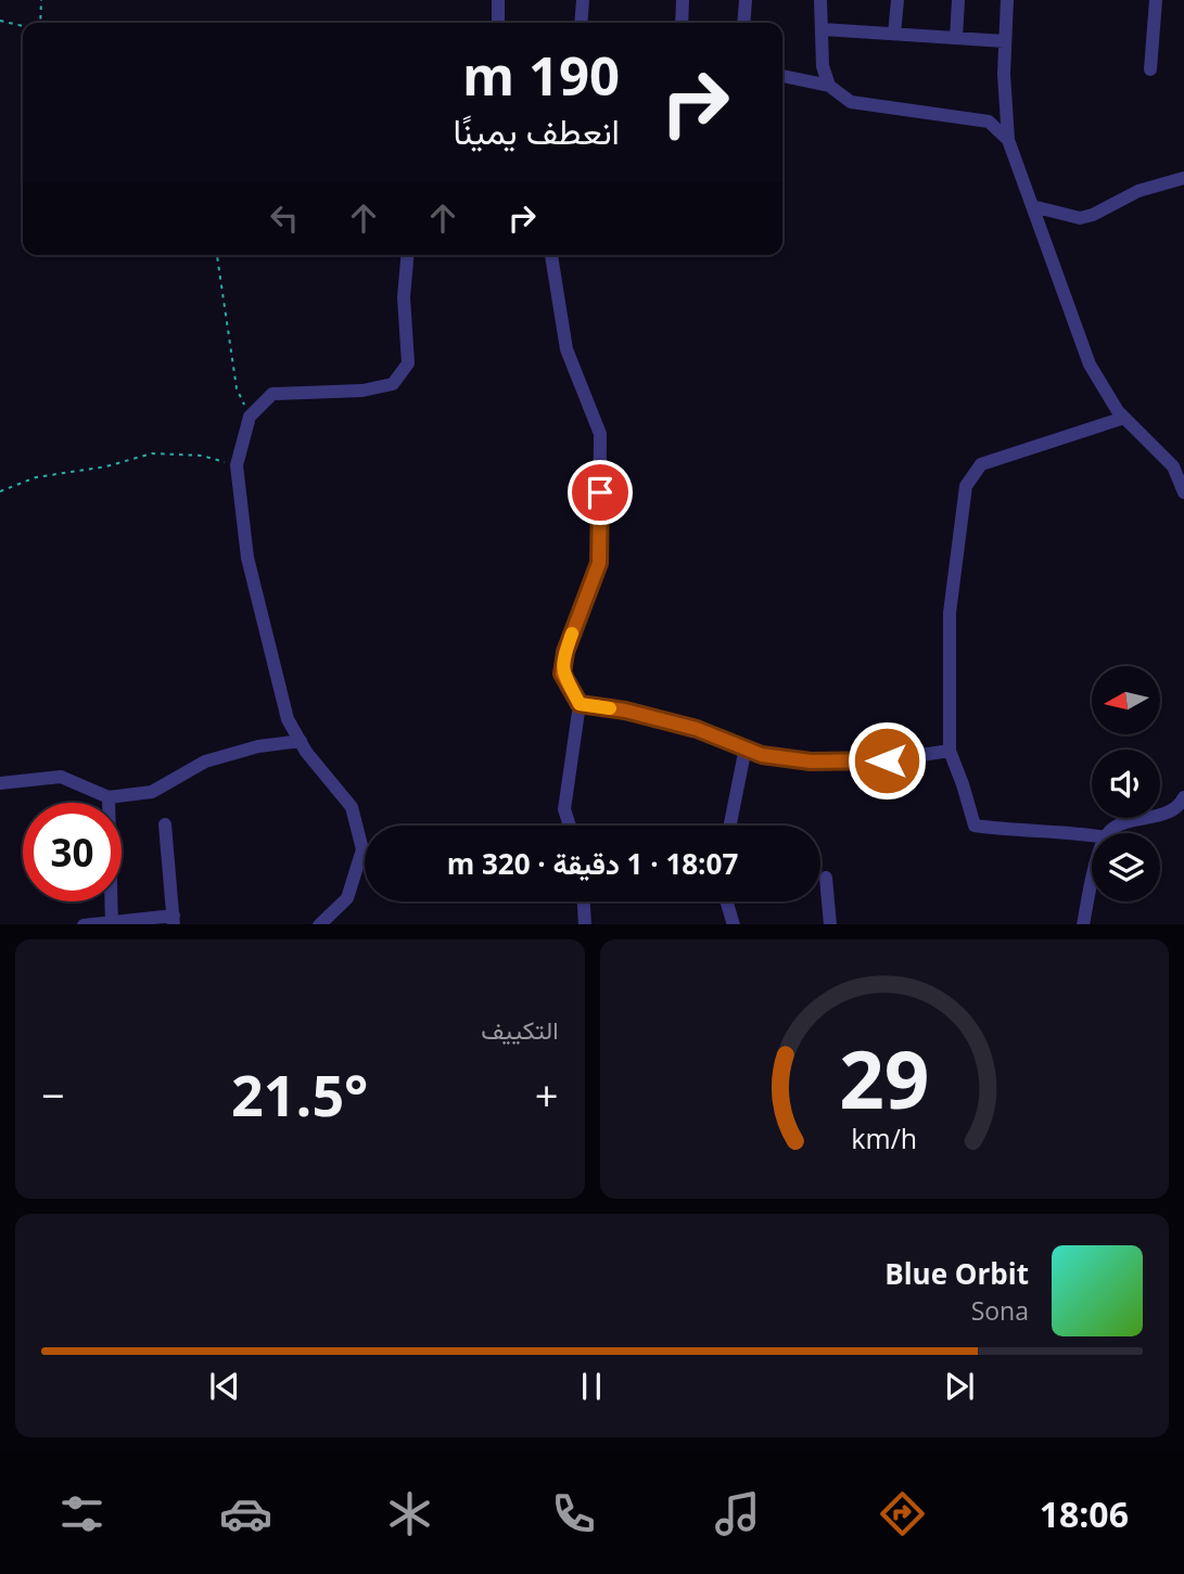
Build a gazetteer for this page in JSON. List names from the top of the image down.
{
  "north": "left",
  "page": {
    "turn": ["190 m", "انعطف يمينًا"],
    "limit": "30",
    "trip": "18:07 · 1 دقيقة · 320 m",
    "tile": "التكييف",
    "heat": ["−", "21.5°", "+"],
    "song": ["Blue Orbit", "Sona"],
    "tabs": "18:06",
    "gauge": ["29", "km/h"]
  }
}
